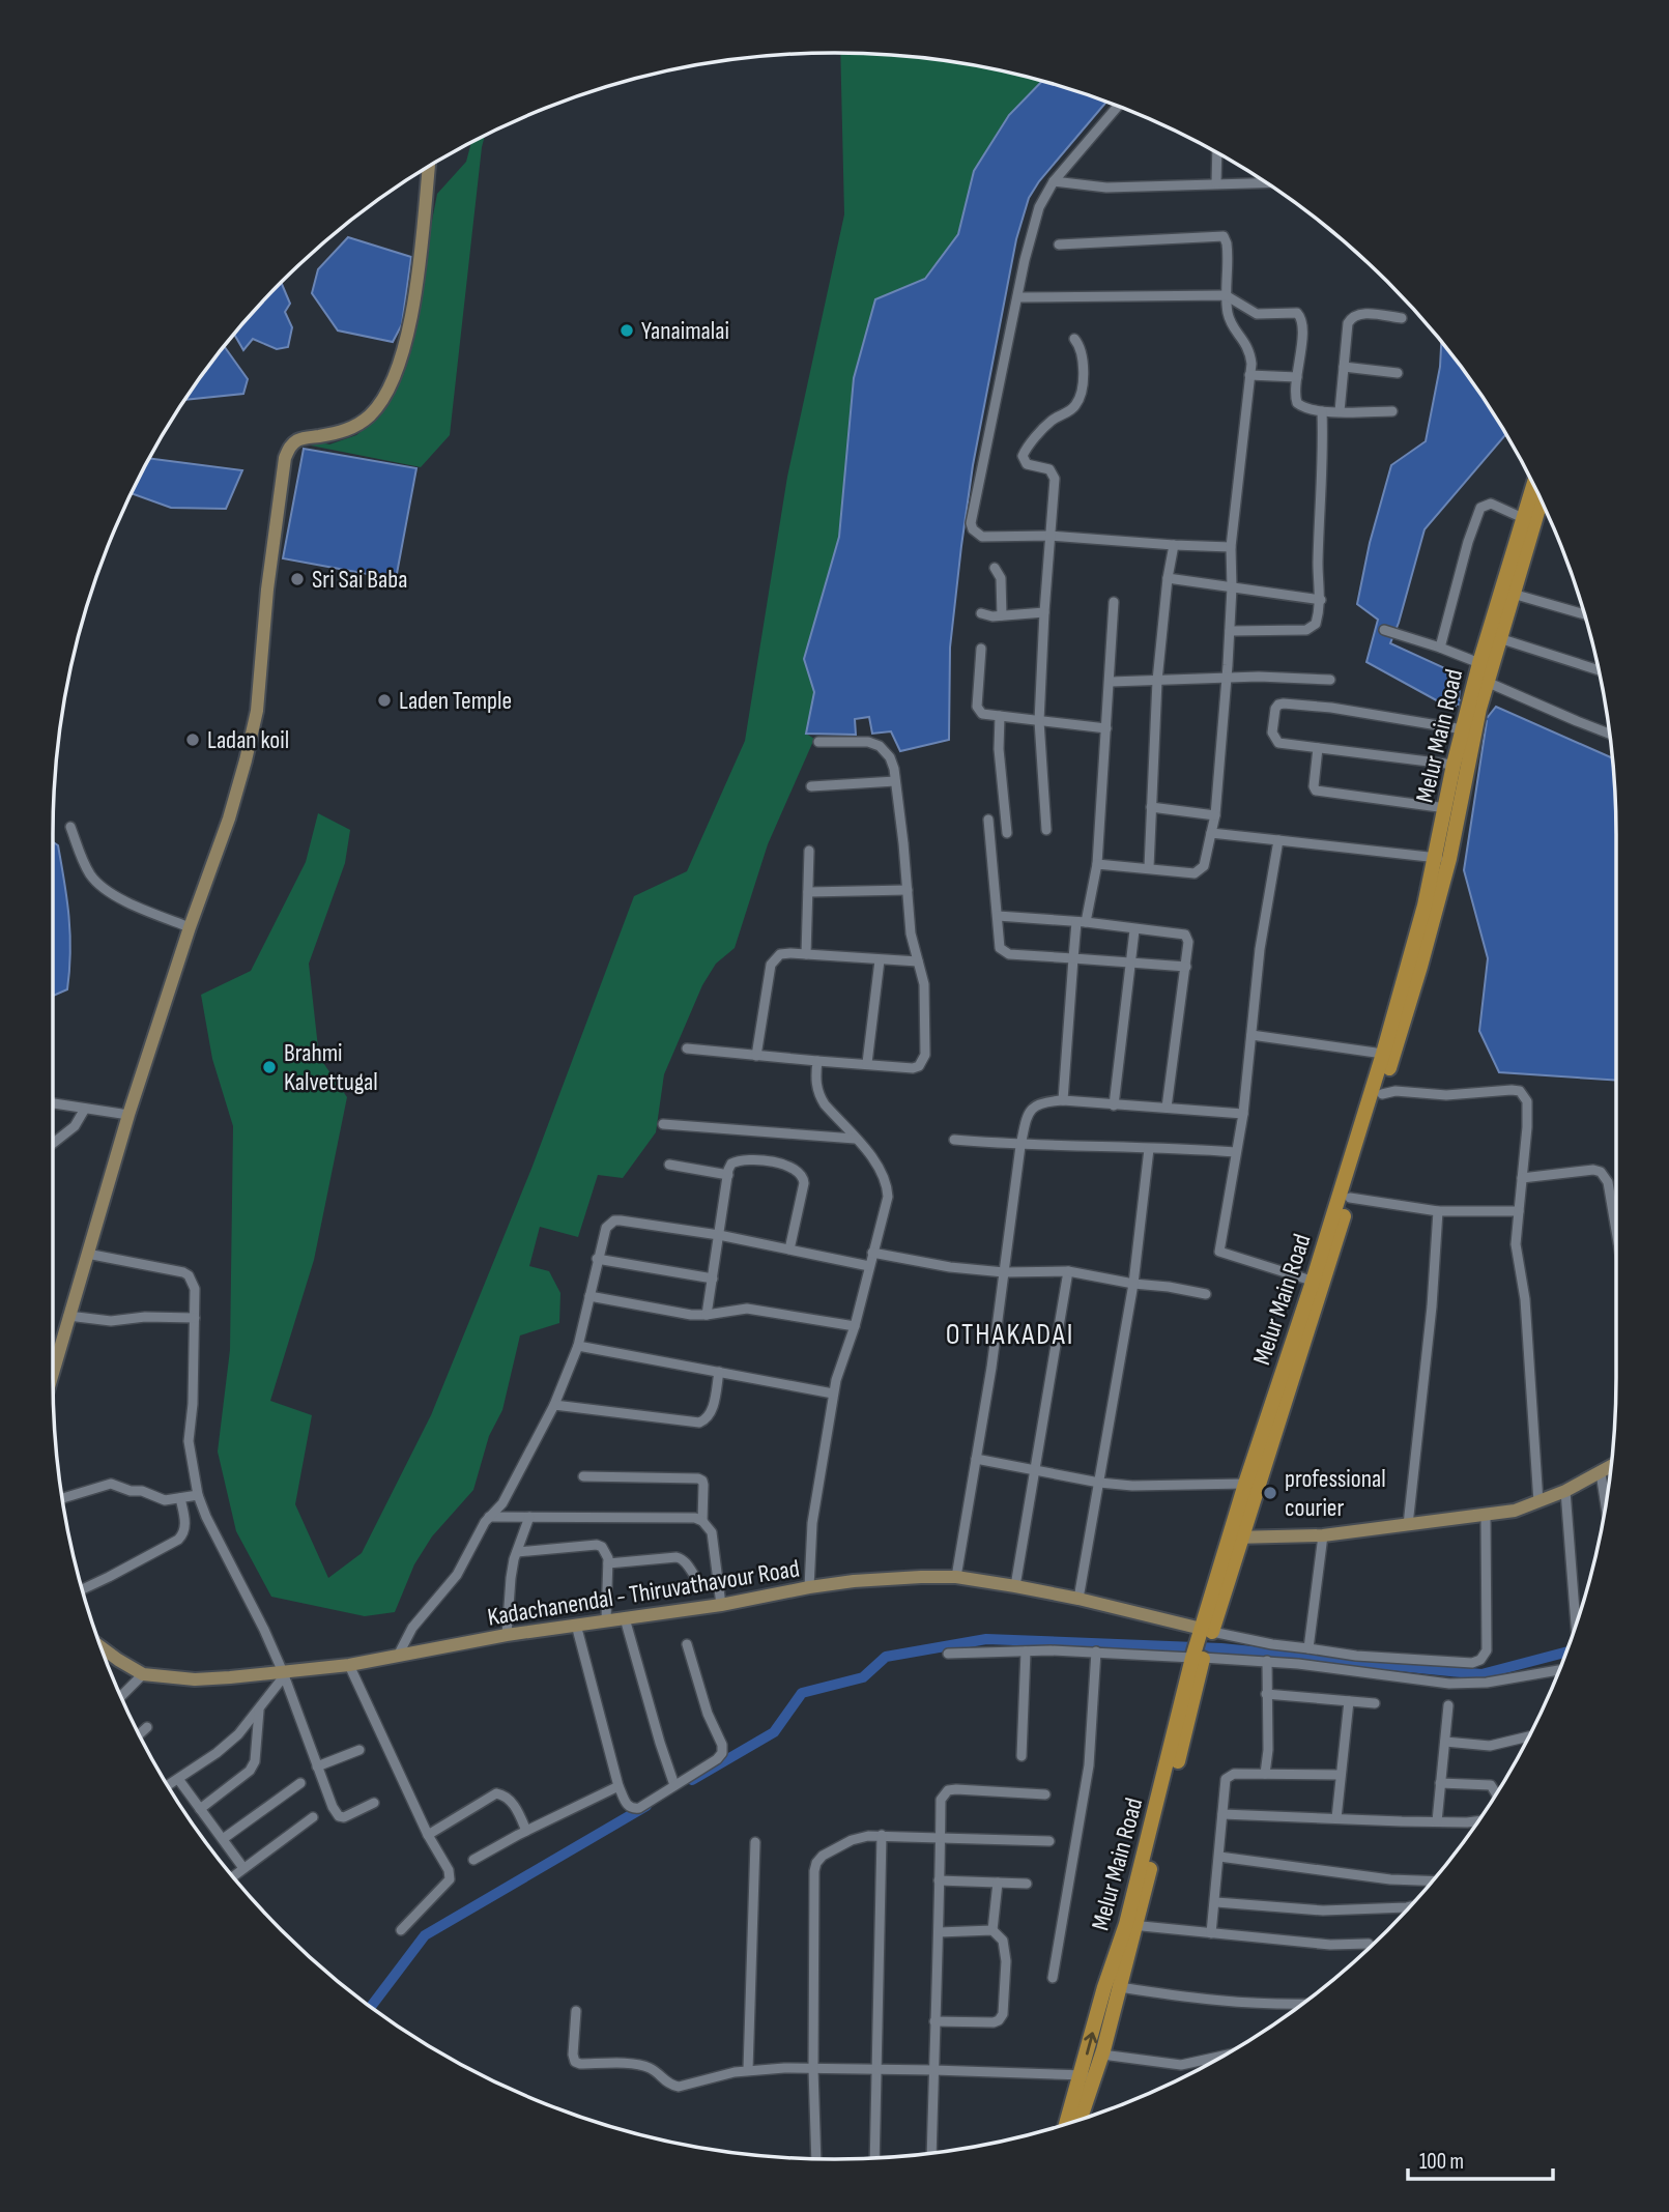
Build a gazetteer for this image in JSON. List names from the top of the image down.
{
  "streets": {
    "main road": ["Melur Main Road", "Kadachanendal - Thiruvathavour Road"]
  },
  "crossings": [
    ["Melur Main Road", "Kadachanendal - Thiruvathavour Road"]
  ],
  "districts": ["OTHAKADAI"],
  "places": [
    "Yanaimalai",
    "Sri Sai Baba",
    "Laden Temple",
    "Ladan koil",
    "Brahmi Kalvettugal",
    "professional courier"
  ],
  "scale_bar": "100 m"
}
